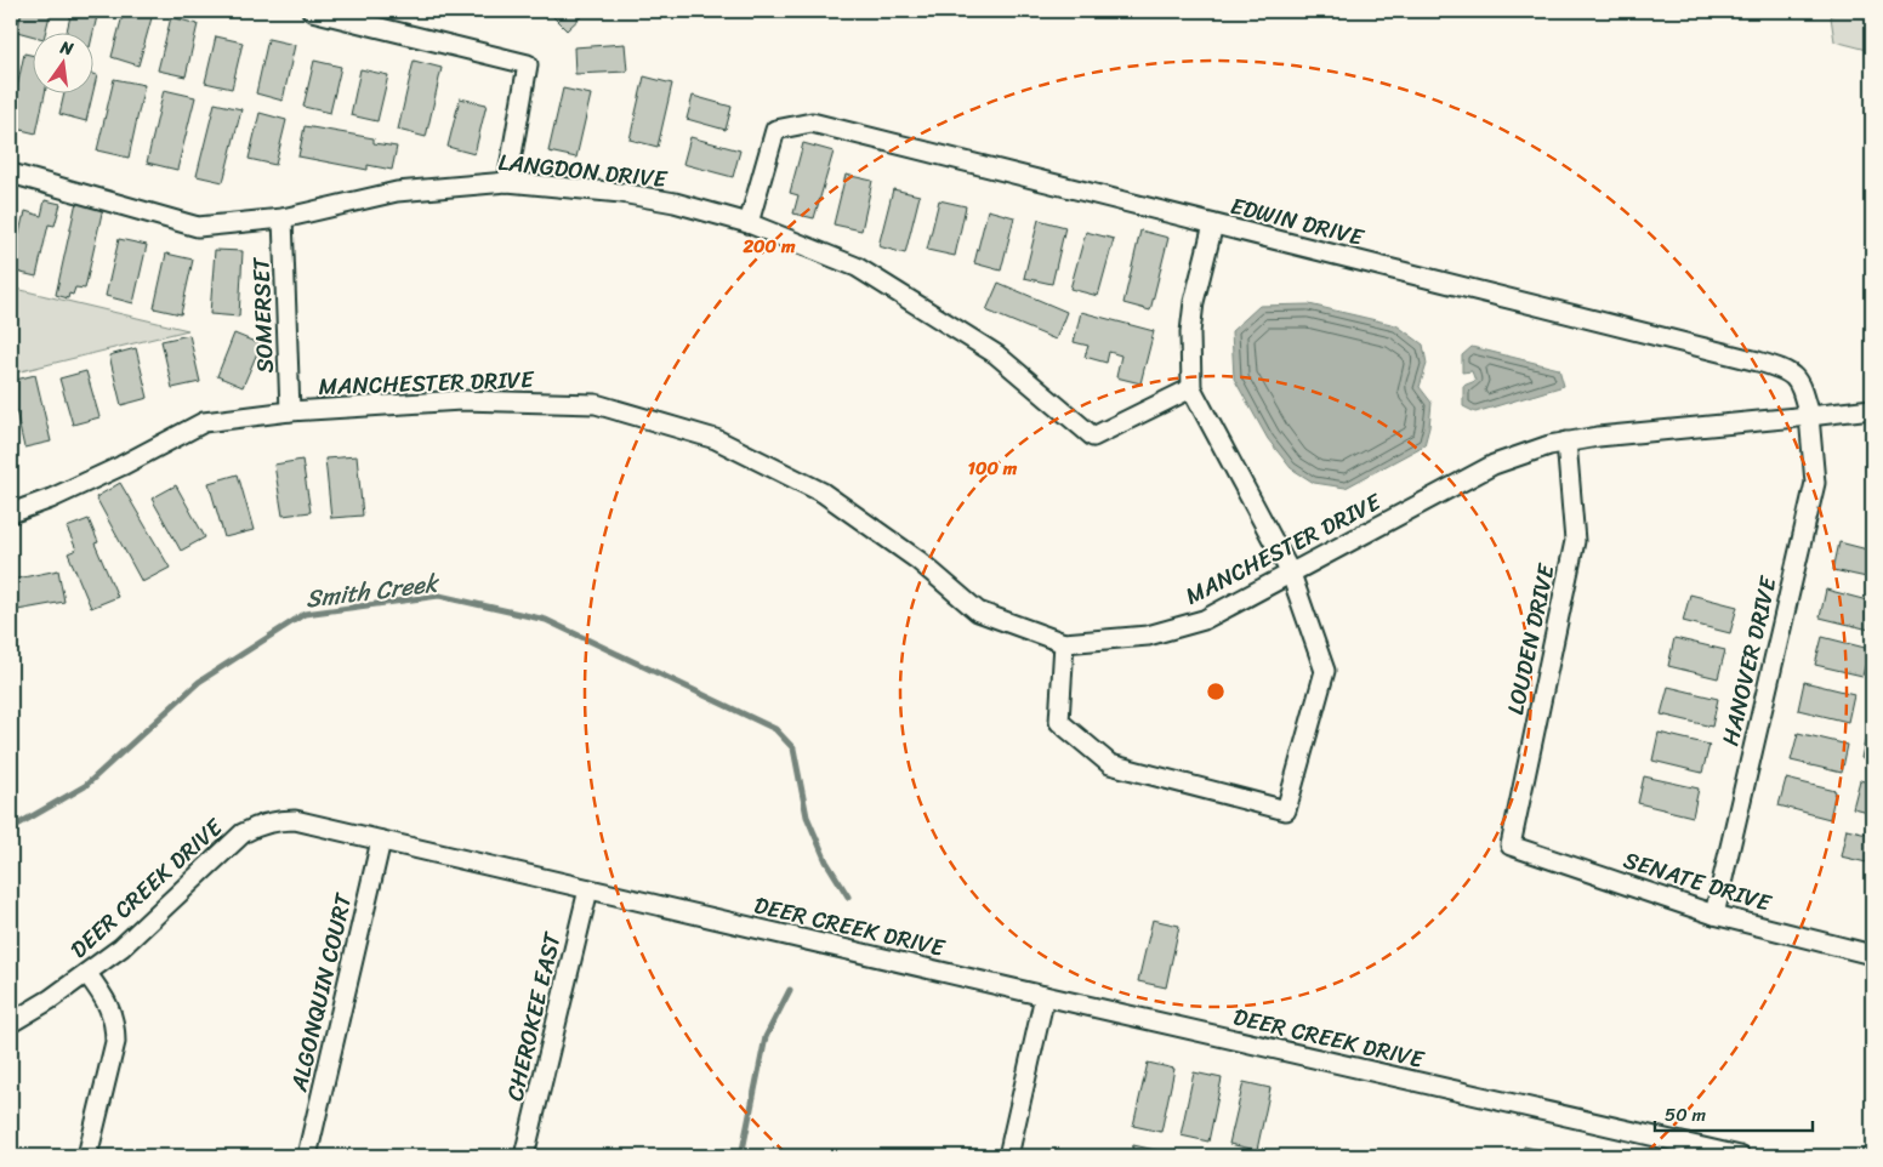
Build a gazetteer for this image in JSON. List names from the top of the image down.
{
  "streets": {
    "street": [
      "LANGDON DRIVE",
      "EDWIN DRIVE",
      "SOMERSET",
      "MANCHESTER DRIVE",
      "LOUDEN DRIVE",
      "HANOVER DRIVE",
      "SENATE DRIVE",
      "DEER CREEK DRIVE",
      "ALGONQUIN COURT",
      "CHEROKEE EAST"
    ]
  },
  "crossings": [
    ["LANGDON DRIVE", "EDWIN DRIVE"],
    ["LANGDON DRIVE", "SOMERSET"],
    ["EDWIN DRIVE", "MANCHESTER DRIVE"],
    ["EDWIN DRIVE", "HANOVER DRIVE"],
    ["SOMERSET", "MANCHESTER DRIVE"],
    ["MANCHESTER DRIVE", "LOUDEN DRIVE"],
    ["MANCHESTER DRIVE", "HANOVER DRIVE"],
    ["LOUDEN DRIVE", "SENATE DRIVE"],
    ["HANOVER DRIVE", "SENATE DRIVE"],
    ["DEER CREEK DRIVE", "ALGONQUIN COURT"],
    ["DEER CREEK DRIVE", "CHEROKEE EAST"]
  ],
  "water": ["Smith Creek"],
  "scale_bar": "50 m",
  "north": "top",
  "rings": ["200 m", "100 m"]
}
